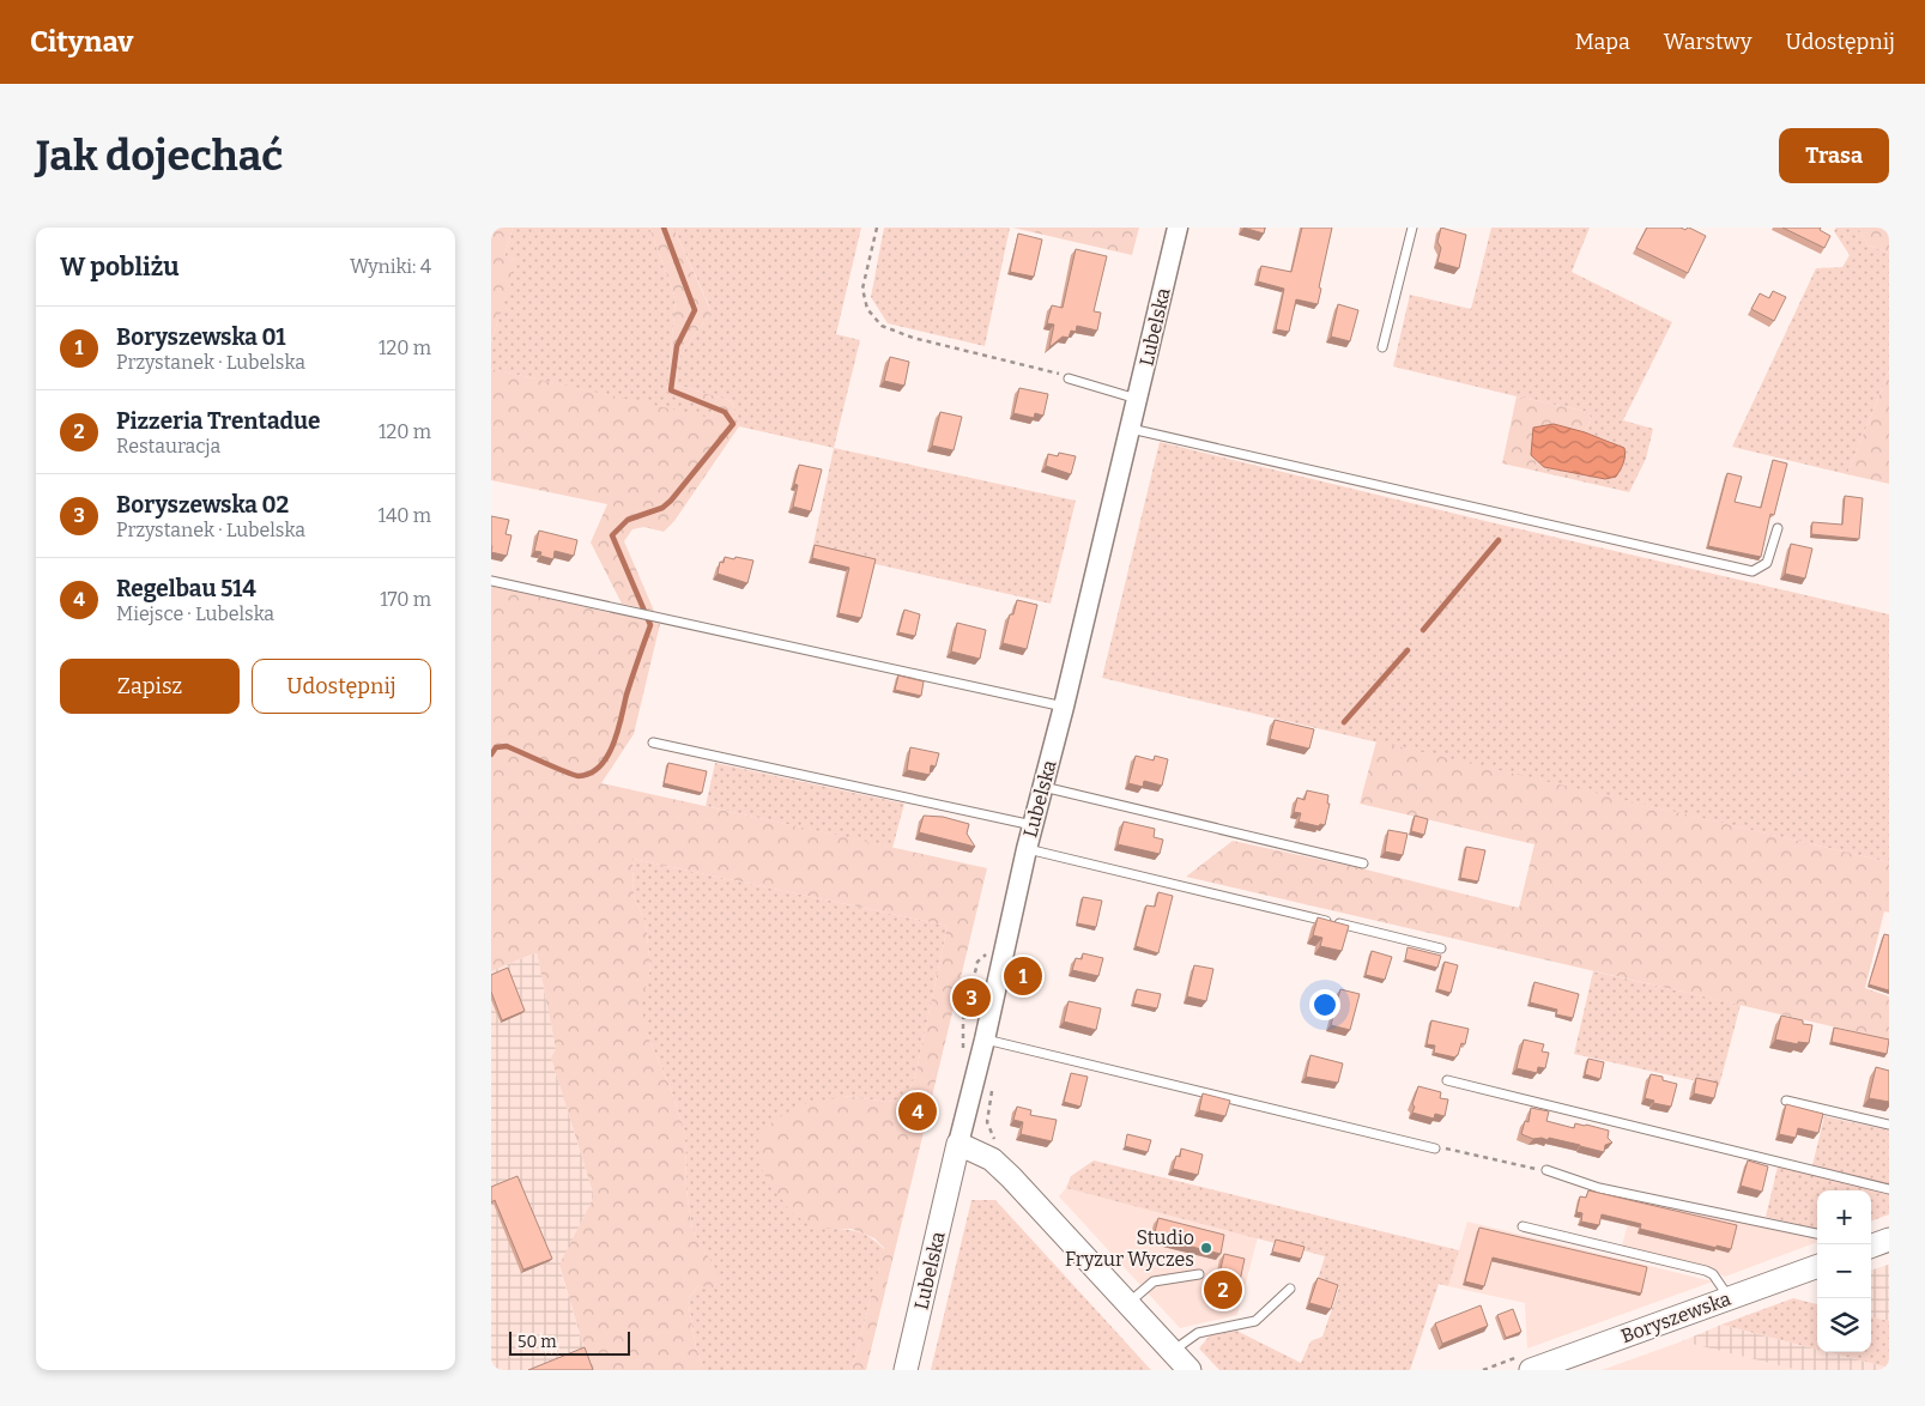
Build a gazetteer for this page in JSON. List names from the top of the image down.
{
  "streets": {
    "main road": ["Lubelska", "Boryszewska"]
  },
  "places": ["Studio Fryzur Wyczes"],
  "scale_bar": "50 m",
  "page": {
    "header": "Citynav",
    "nav": ["Mapa", "Warstwy", "Udostępnij"],
    "buttons": [
      "Trasa",
      ["Zapisz", "Udostępnij"]
    ],
    "title": "Jak dojechać",
    "heading": ["W pobliżu", "Wyniki: 4"],
    "list": [
      {
        "mark": "1",
        "name": "Boryszewska 01",
        "note": "Przystanek · Lubelska",
        "value": "120 m"
      },
      {
        "mark": "2",
        "name": "Pizzeria Trentadue",
        "note": "Restauracja",
        "value": "120 m"
      },
      {
        "mark": "3",
        "name": "Boryszewska 02",
        "note": "Przystanek · Lubelska",
        "value": "140 m"
      },
      {
        "mark": "4",
        "name": "Regelbau 514",
        "note": "Miejsce · Lubelska",
        "value": "170 m"
      }
    ],
    "pins": [
      "1",
      "3",
      "4",
      "2"
    ],
    "map_buttons": ["+", "−"],
    "scale": "50 m"
  }
}
